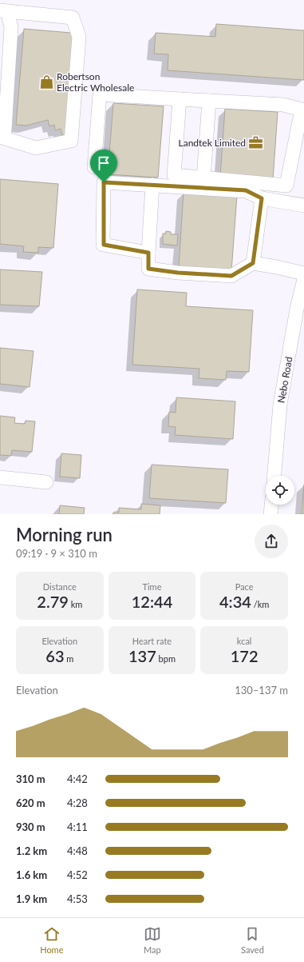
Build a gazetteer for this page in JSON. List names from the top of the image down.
{
  "streets": {
    "street": ["Nebo Road"]
  },
  "places": {
    "shop": ["Robertson Electric Wholesale"],
    "office": ["Landtek Limited"]
  },
  "page": {
    "heading": ["Morning run", "09:19 · 9 × 310 m"],
    "stats": [
      ["Distance", "2.79 km"],
      ["Time", "12:44"],
      ["Pace", "4:34 /km"],
      ["Elevation", "63 m"],
      ["Heart rate", "137 bpm"],
      ["kcal", "172"]
    ],
    "chart": ["Elevation", "130–137 m"],
    "list": [
      {
        "name": "310 m",
        "note": "4:42"
      },
      {
        "name": "620 m",
        "note": "4:28"
      },
      {
        "name": "930 m",
        "note": "4:11"
      },
      {
        "name": "1.2 km",
        "note": "4:48"
      },
      {
        "name": "1.6 km",
        "note": "4:52"
      },
      {
        "name": "1.9 km",
        "note": "4:53"
      }
    ],
    "tabs": ["Home", "Map", "Saved"]
  }
}
